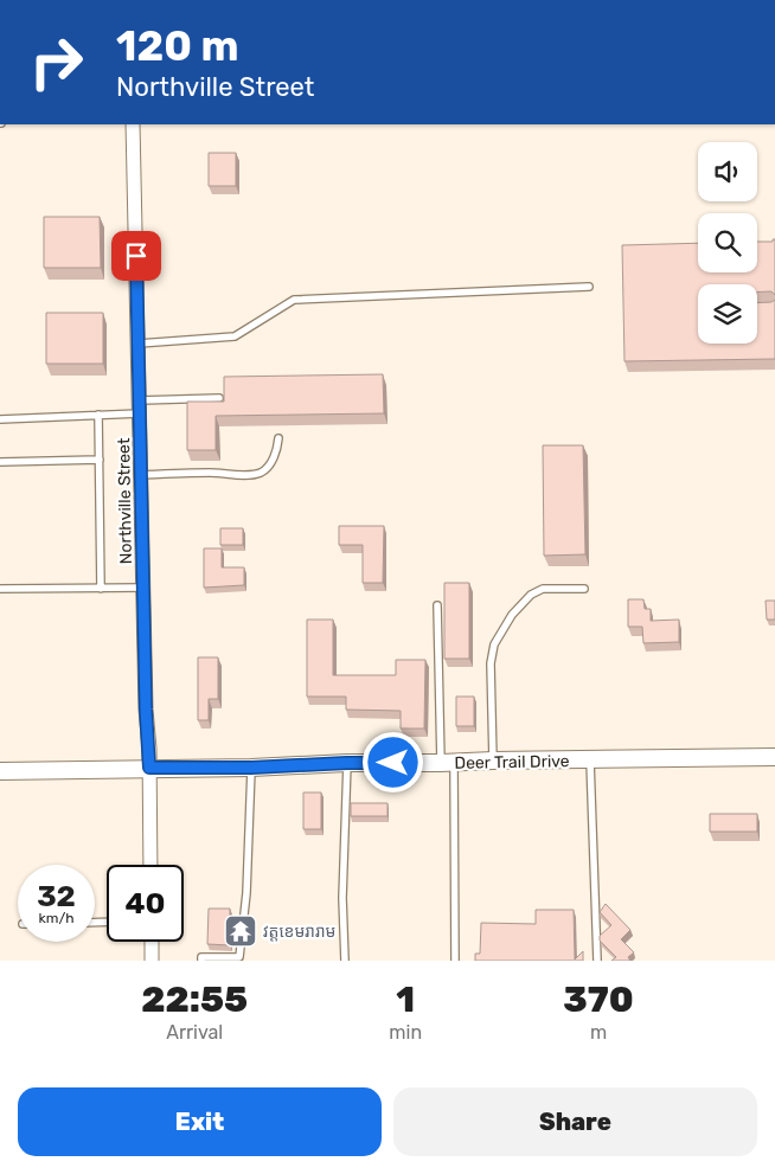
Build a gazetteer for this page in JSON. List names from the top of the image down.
{
  "streets": {
    "street": ["Northville Street", "Deer Trail Drive"]
  },
  "crossings": [
    ["Northville Street", "Deer Trail Drive"]
  ],
  "places": {
    "temple": ["វត្តខេមរារាម"]
  },
  "page": {
    "turn": ["120 m", "Northville Street"],
    "speed": "32 km/h",
    "limit": "40",
    "eta": [
      "22:55",
      "Arrival",
      "1",
      "min",
      "370",
      "m"
    ],
    "buttons": ["Exit", "Share"]
  }
}
